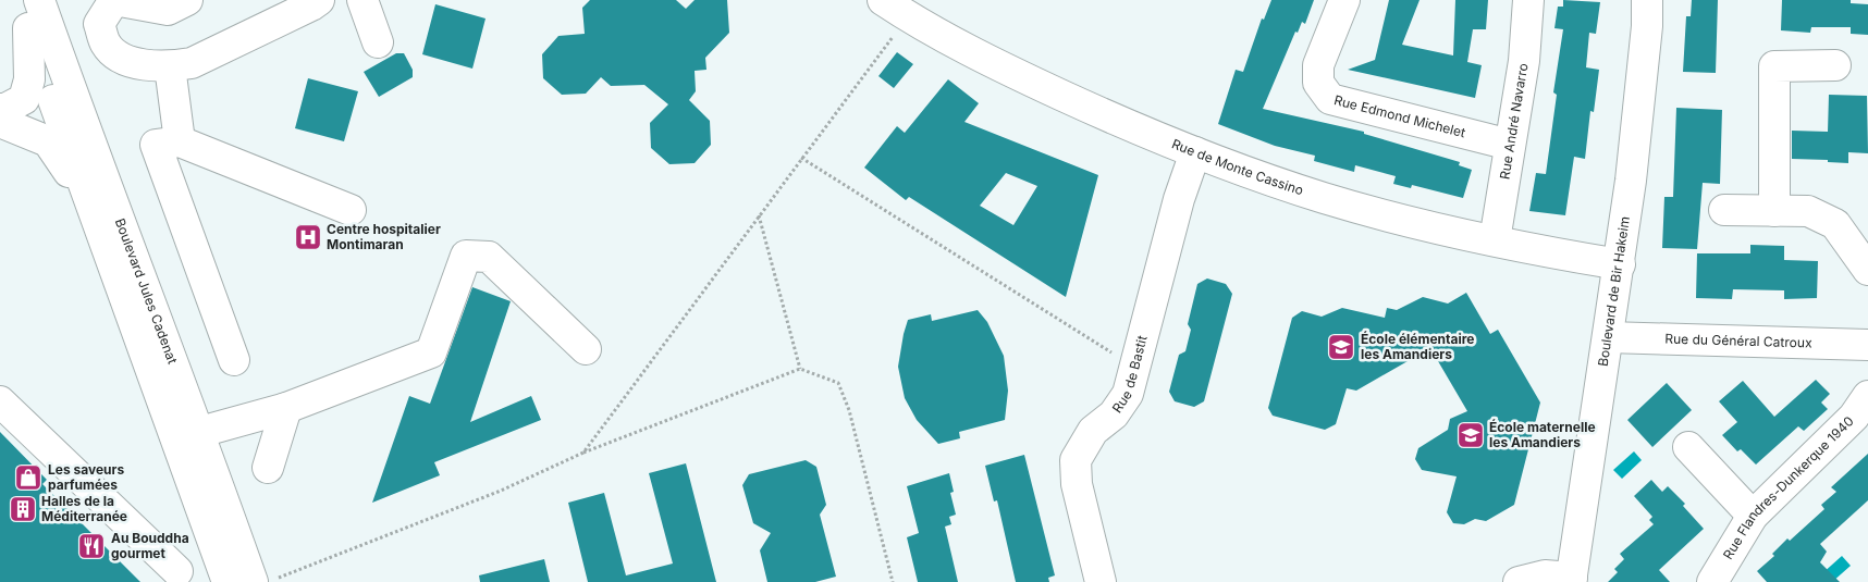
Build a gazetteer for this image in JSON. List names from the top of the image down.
{
  "streets": {
    "street": [
      "Rue Edmond Michelet",
      "Rue André Navarro",
      "Rue de Monte Cassino",
      "Boulevard Jules Cadenat",
      "Boulevard de Bir Hakeim",
      "Rue du Général Catroux",
      "Rue de Bastit",
      "Rue Flandres-Dunkerque 1940"
    ]
  },
  "crossings": [
    ["Rue Edmond Michelet", "Rue André Navarro"],
    ["Rue André Navarro", "Rue de Monte Cassino"],
    ["Rue de Monte Cassino", "Boulevard de Bir Hakeim"],
    ["Rue de Monte Cassino", "Rue de Bastit"],
    ["Boulevard de Bir Hakeim", "Rue du Général Catroux"]
  ],
  "places": {
    "hospital": ["Centre hospitalier Montimaran"],
    "school or university": ["École élémentaire les Amandiers", "École maternelle les Amandiers"],
    "shop": ["Les saveurs parfumées"],
    "building": ["Halles de la Méditerranée"],
    "restaurant": ["Au Bouddha gourmet"]
  }
}
